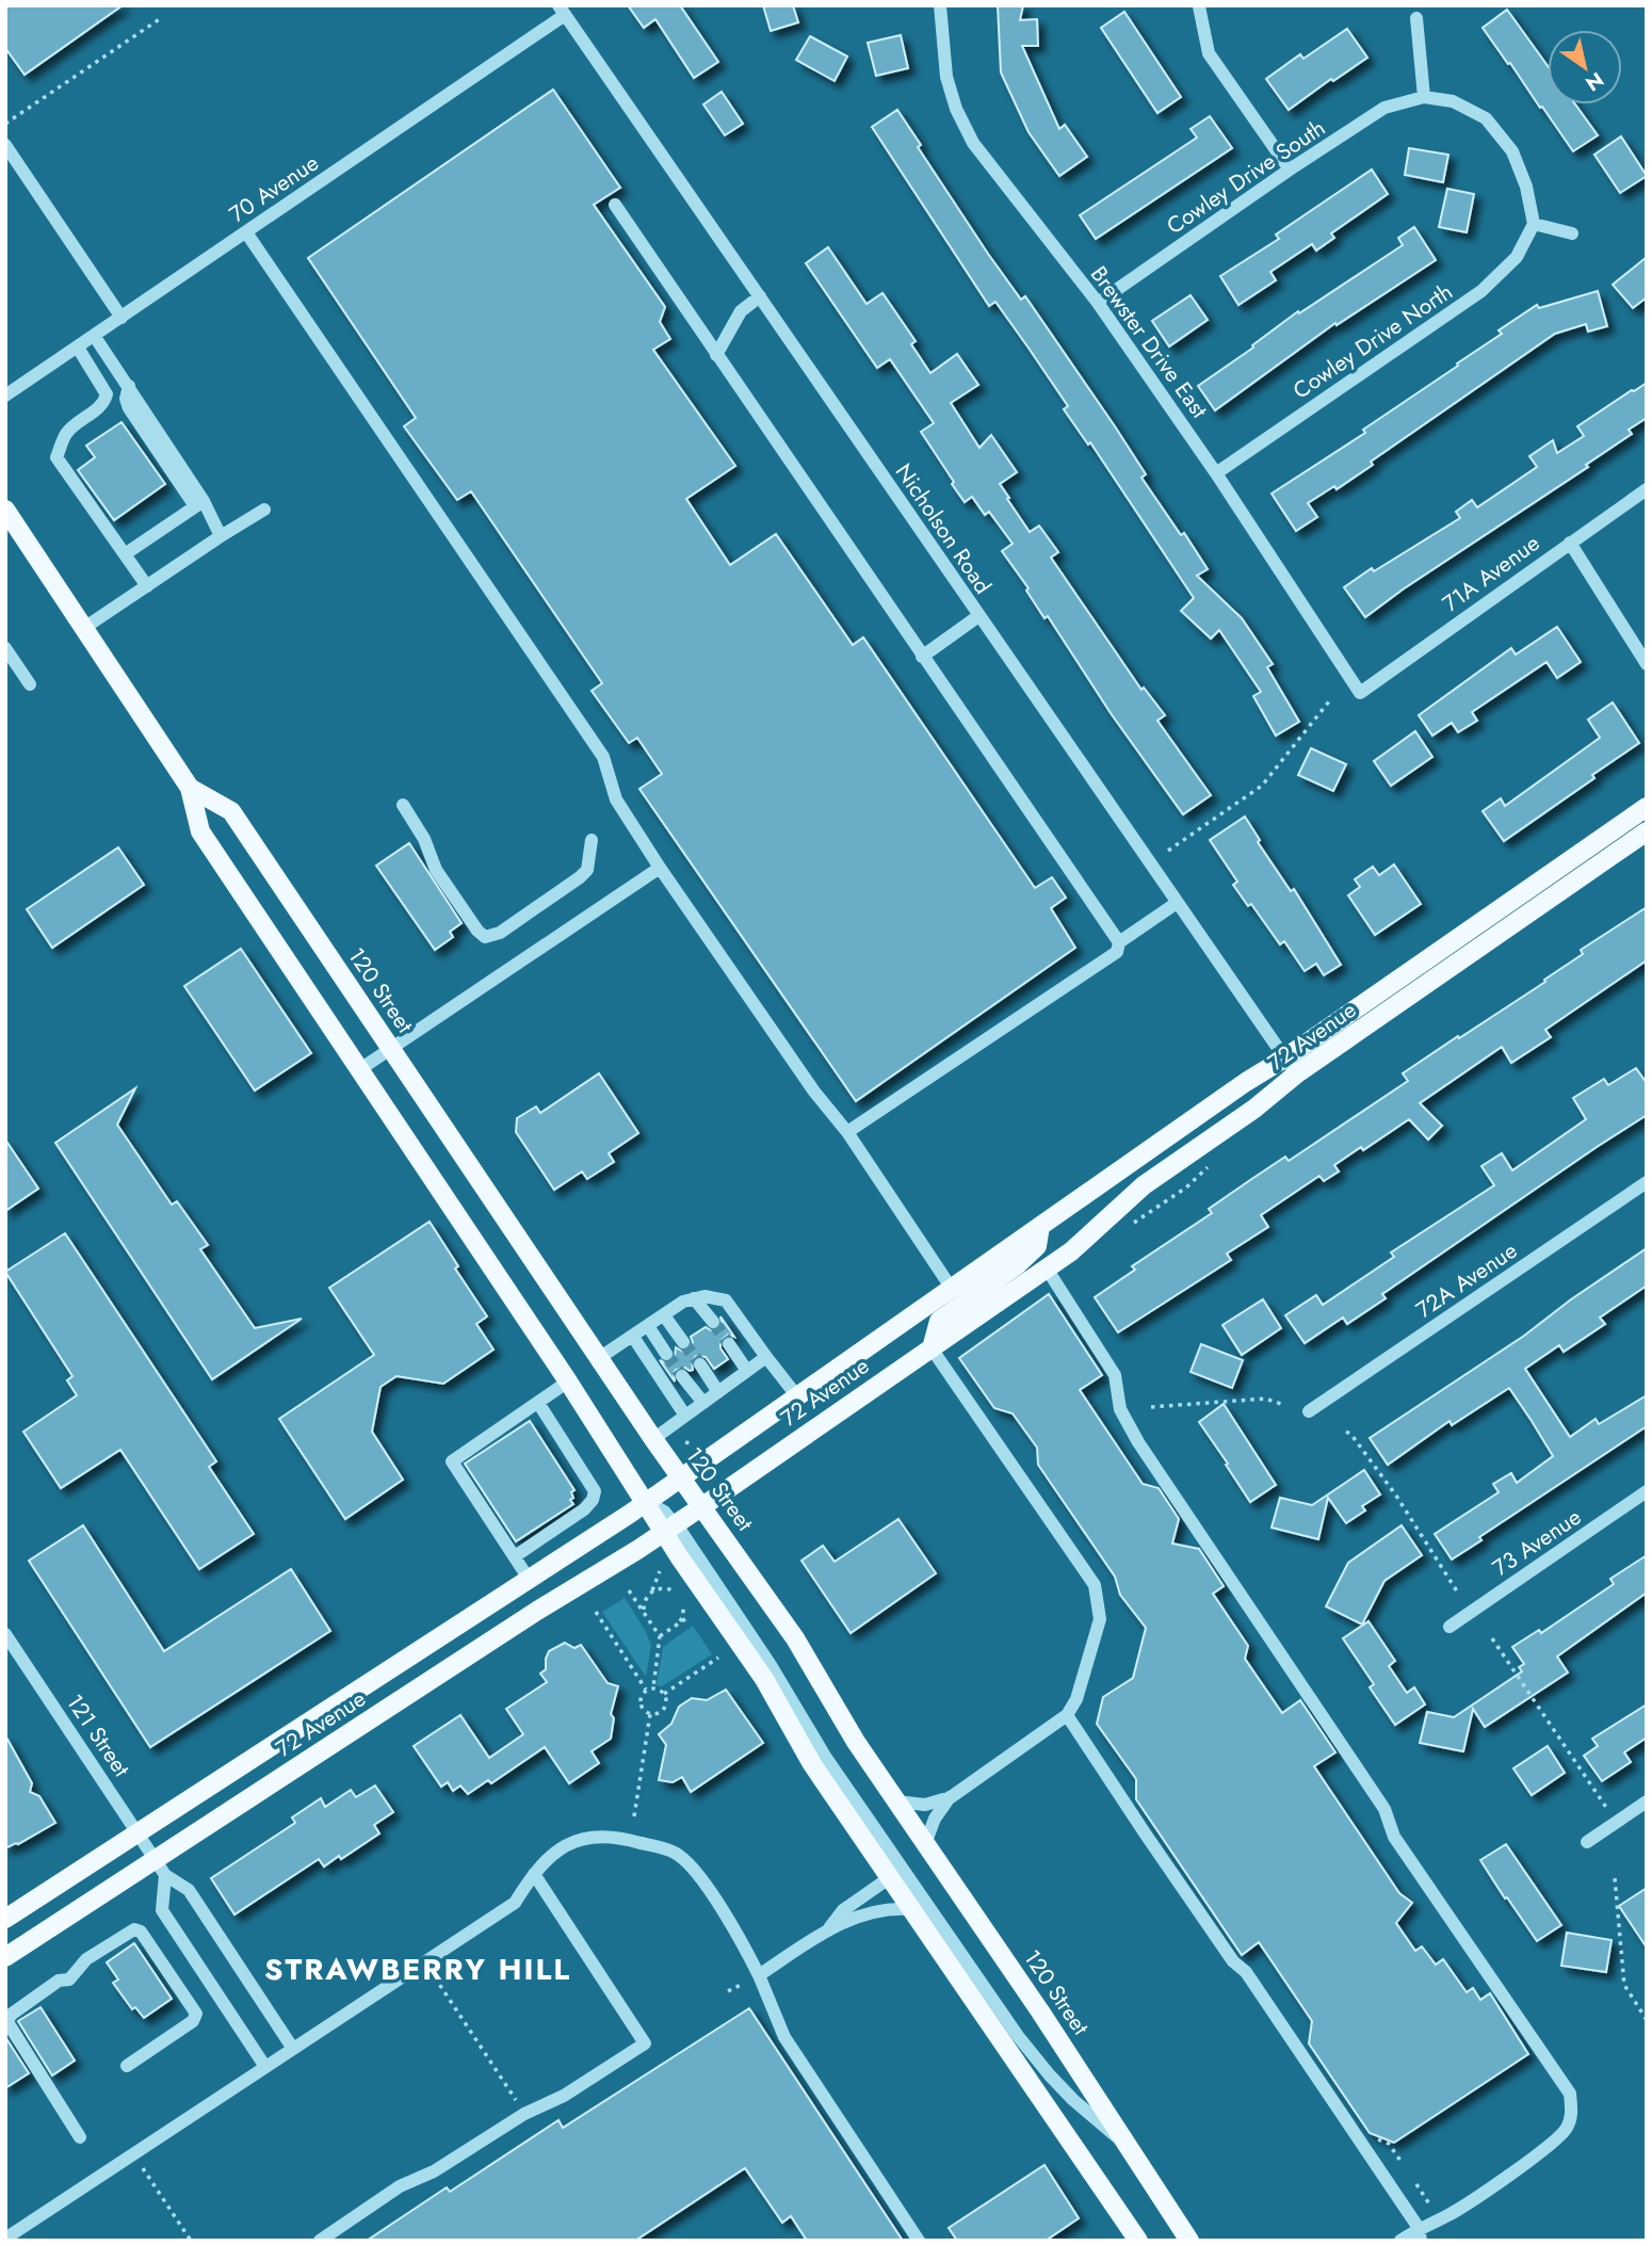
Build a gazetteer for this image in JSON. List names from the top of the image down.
{
  "streets": {
    "main road": ["120 Street", "72 Avenue"],
    "street": [
      "Cowley Drive South",
      "70 Avenue",
      "Cowley Drive North",
      "Brewster Drive East",
      "Nicholson Road",
      "71A Avenue",
      "72A Avenue",
      "73 Avenue",
      "121 Street"
    ]
  },
  "crossings": [
    ["Cowley Drive South", "Cowley Drive North"],
    ["Cowley Drive South", "Brewster Drive East"],
    ["70 Avenue", "Nicholson Road"],
    ["Cowley Drive North", "Brewster Drive East"],
    ["Brewster Drive East", "71A Avenue"],
    ["Nicholson Road", "72 Avenue"],
    ["120 Street", "72 Avenue"],
    ["72 Avenue", "121 Street"]
  ],
  "districts": ["STRAWBERRY HILL"],
  "north": "bottom right"
}
